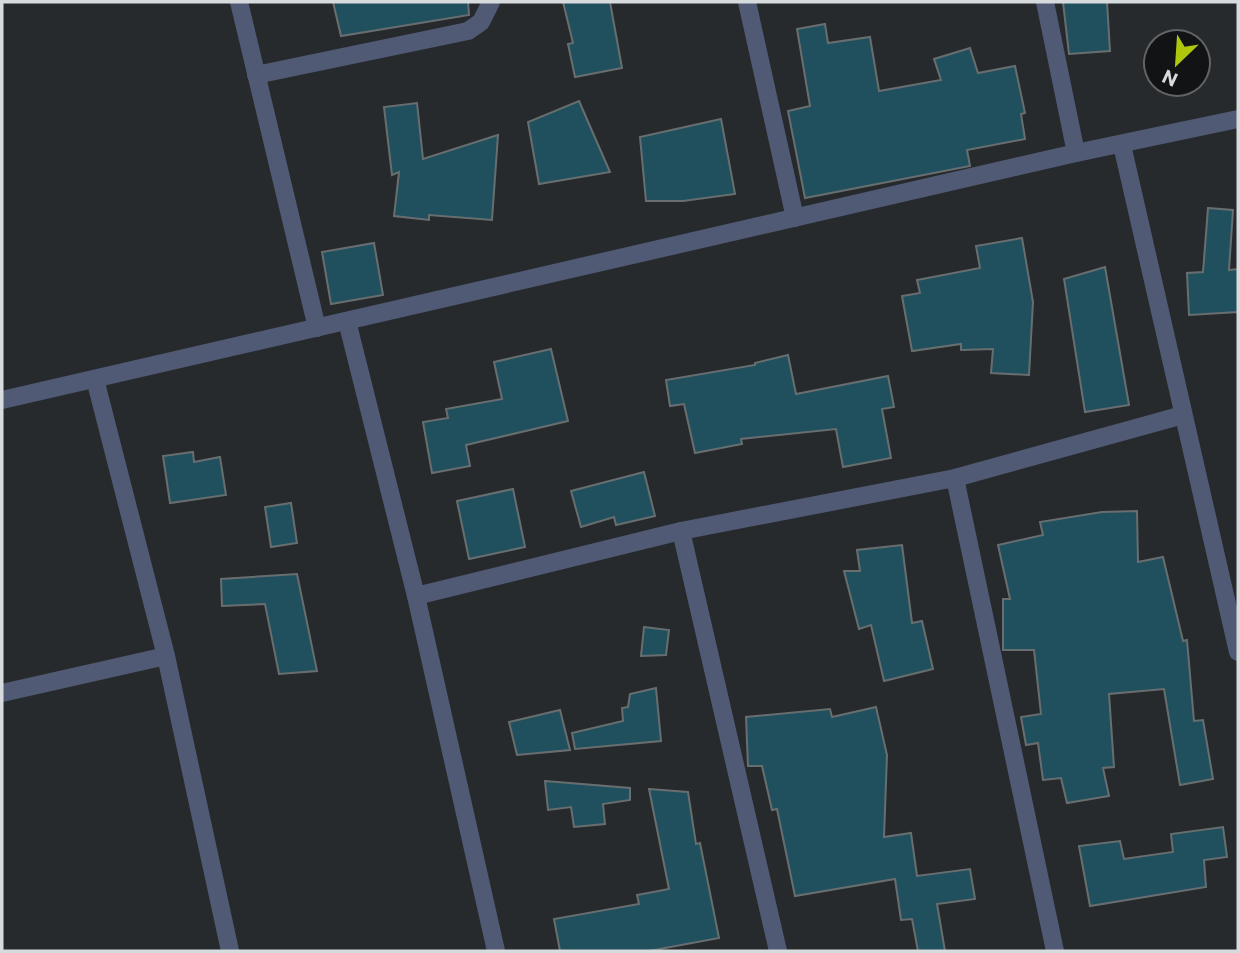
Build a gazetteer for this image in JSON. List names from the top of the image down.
{
  "north": "bottom left"
}
